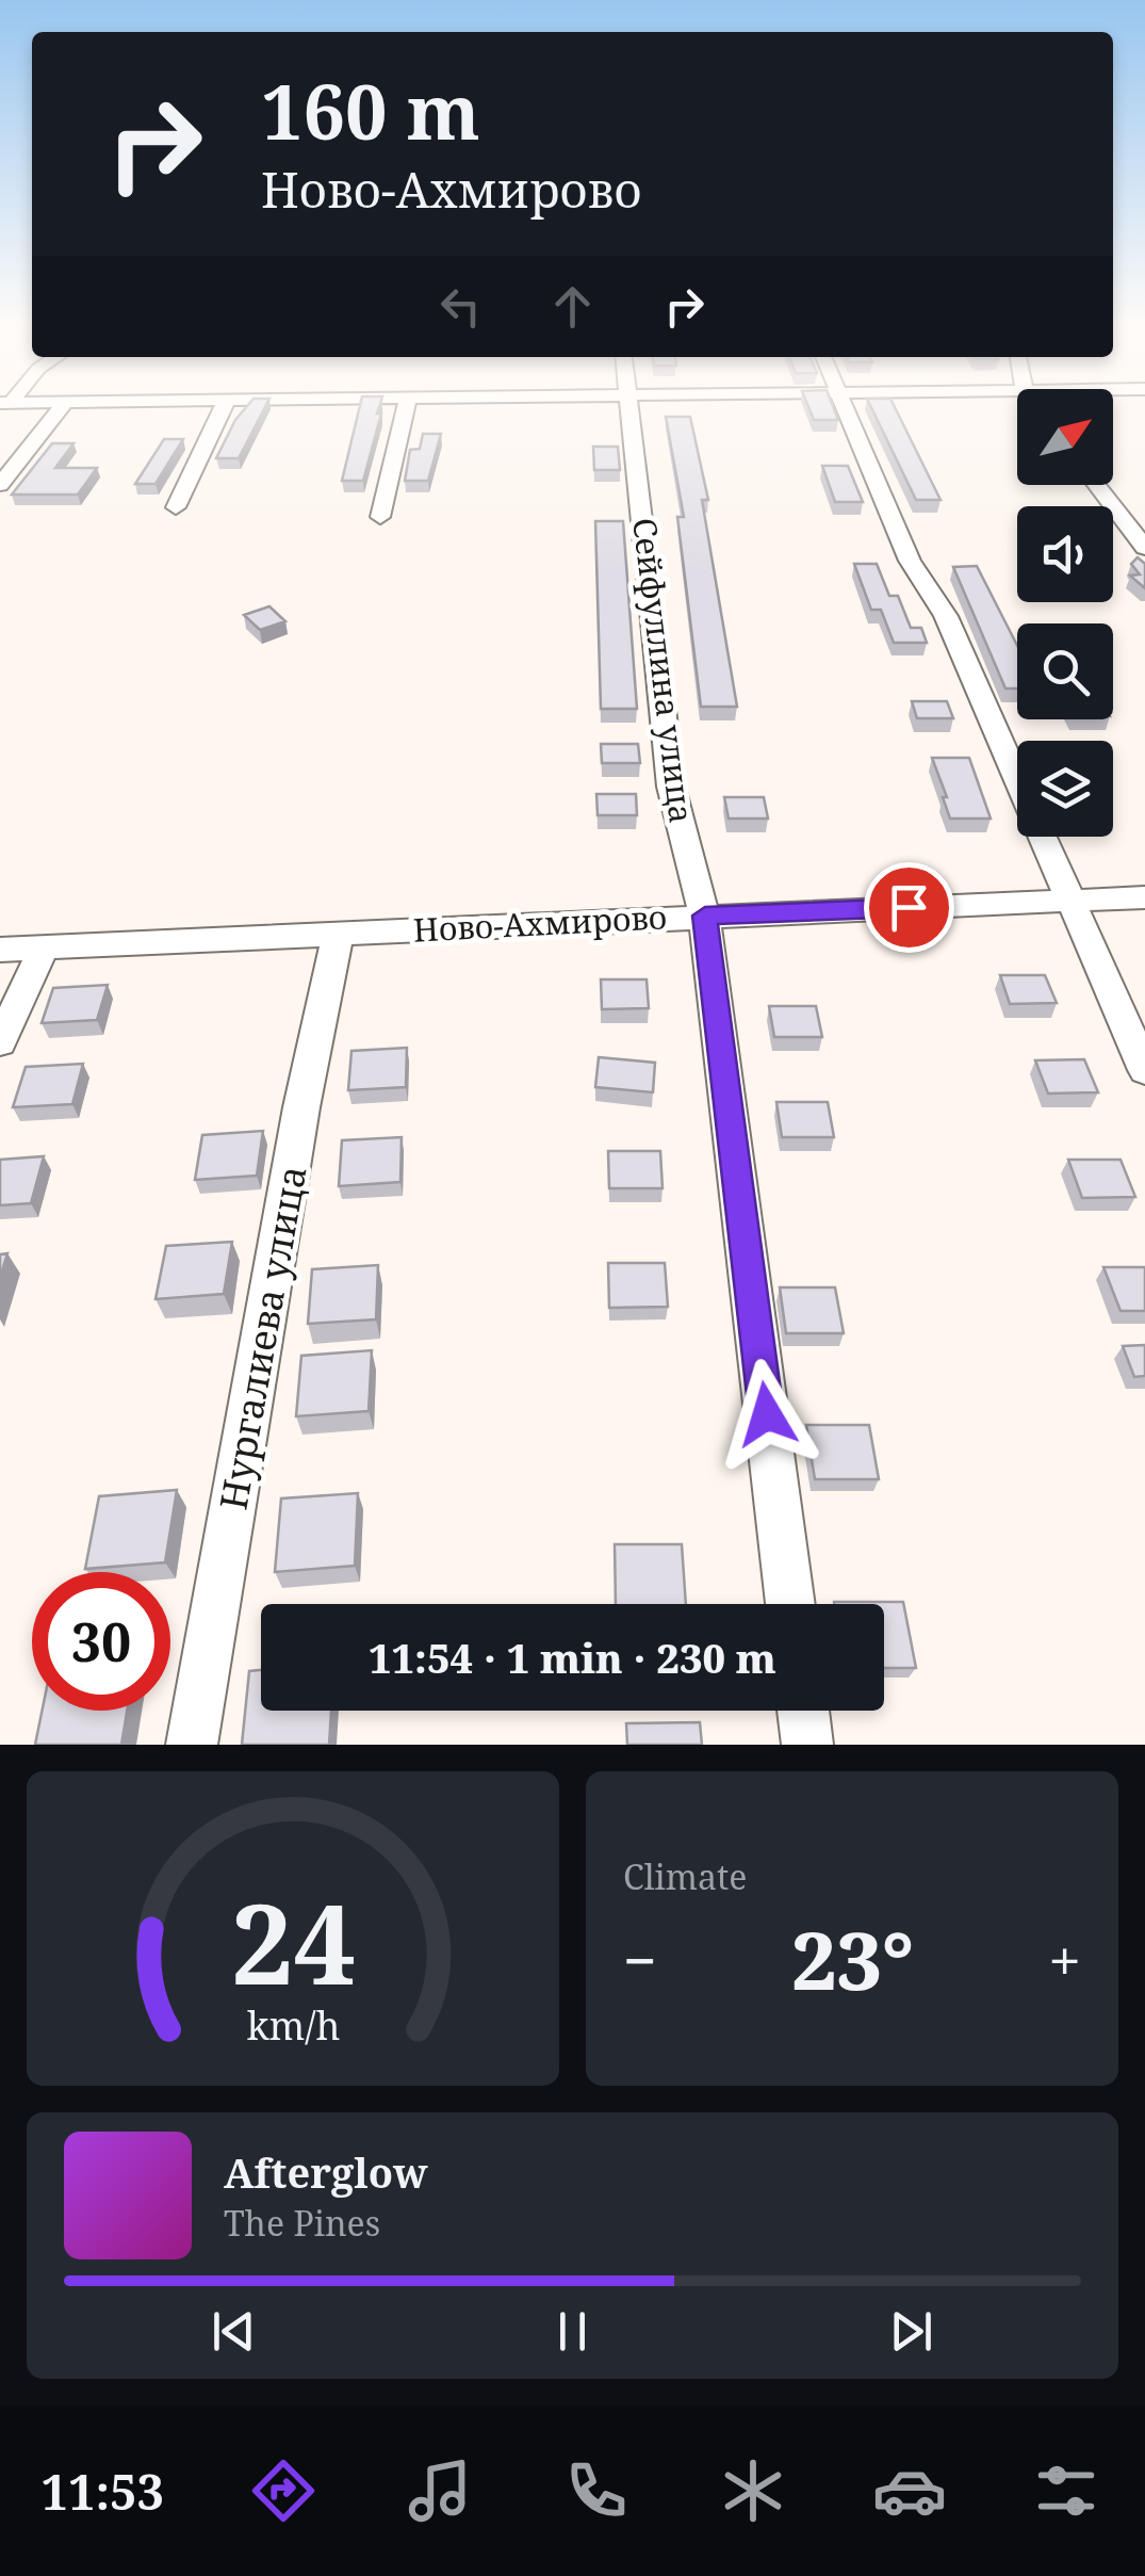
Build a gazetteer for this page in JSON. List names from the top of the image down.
{
  "streets": {
    "street": ["Сейфуллина улица", "Ново-Ахмирово", "Нургалиева улица"]
  },
  "crossings": [
    ["Сейфуллина улица", "Ново-Ахмирово"],
    ["Ново-Ахмирово", "Нургалиева улица"]
  ],
  "north": "top right",
  "page": {
    "turn": ["160 m", "Ново-Ахмирово"],
    "limit": "30",
    "trip": "11:54 · 1 min · 230 m",
    "tile": "Climate",
    "heat": ["−", "23°", "+"],
    "song": ["Afterglow", "The Pines"],
    "tabs": "11:53",
    "gauge": ["24", "km/h"]
  }
}
